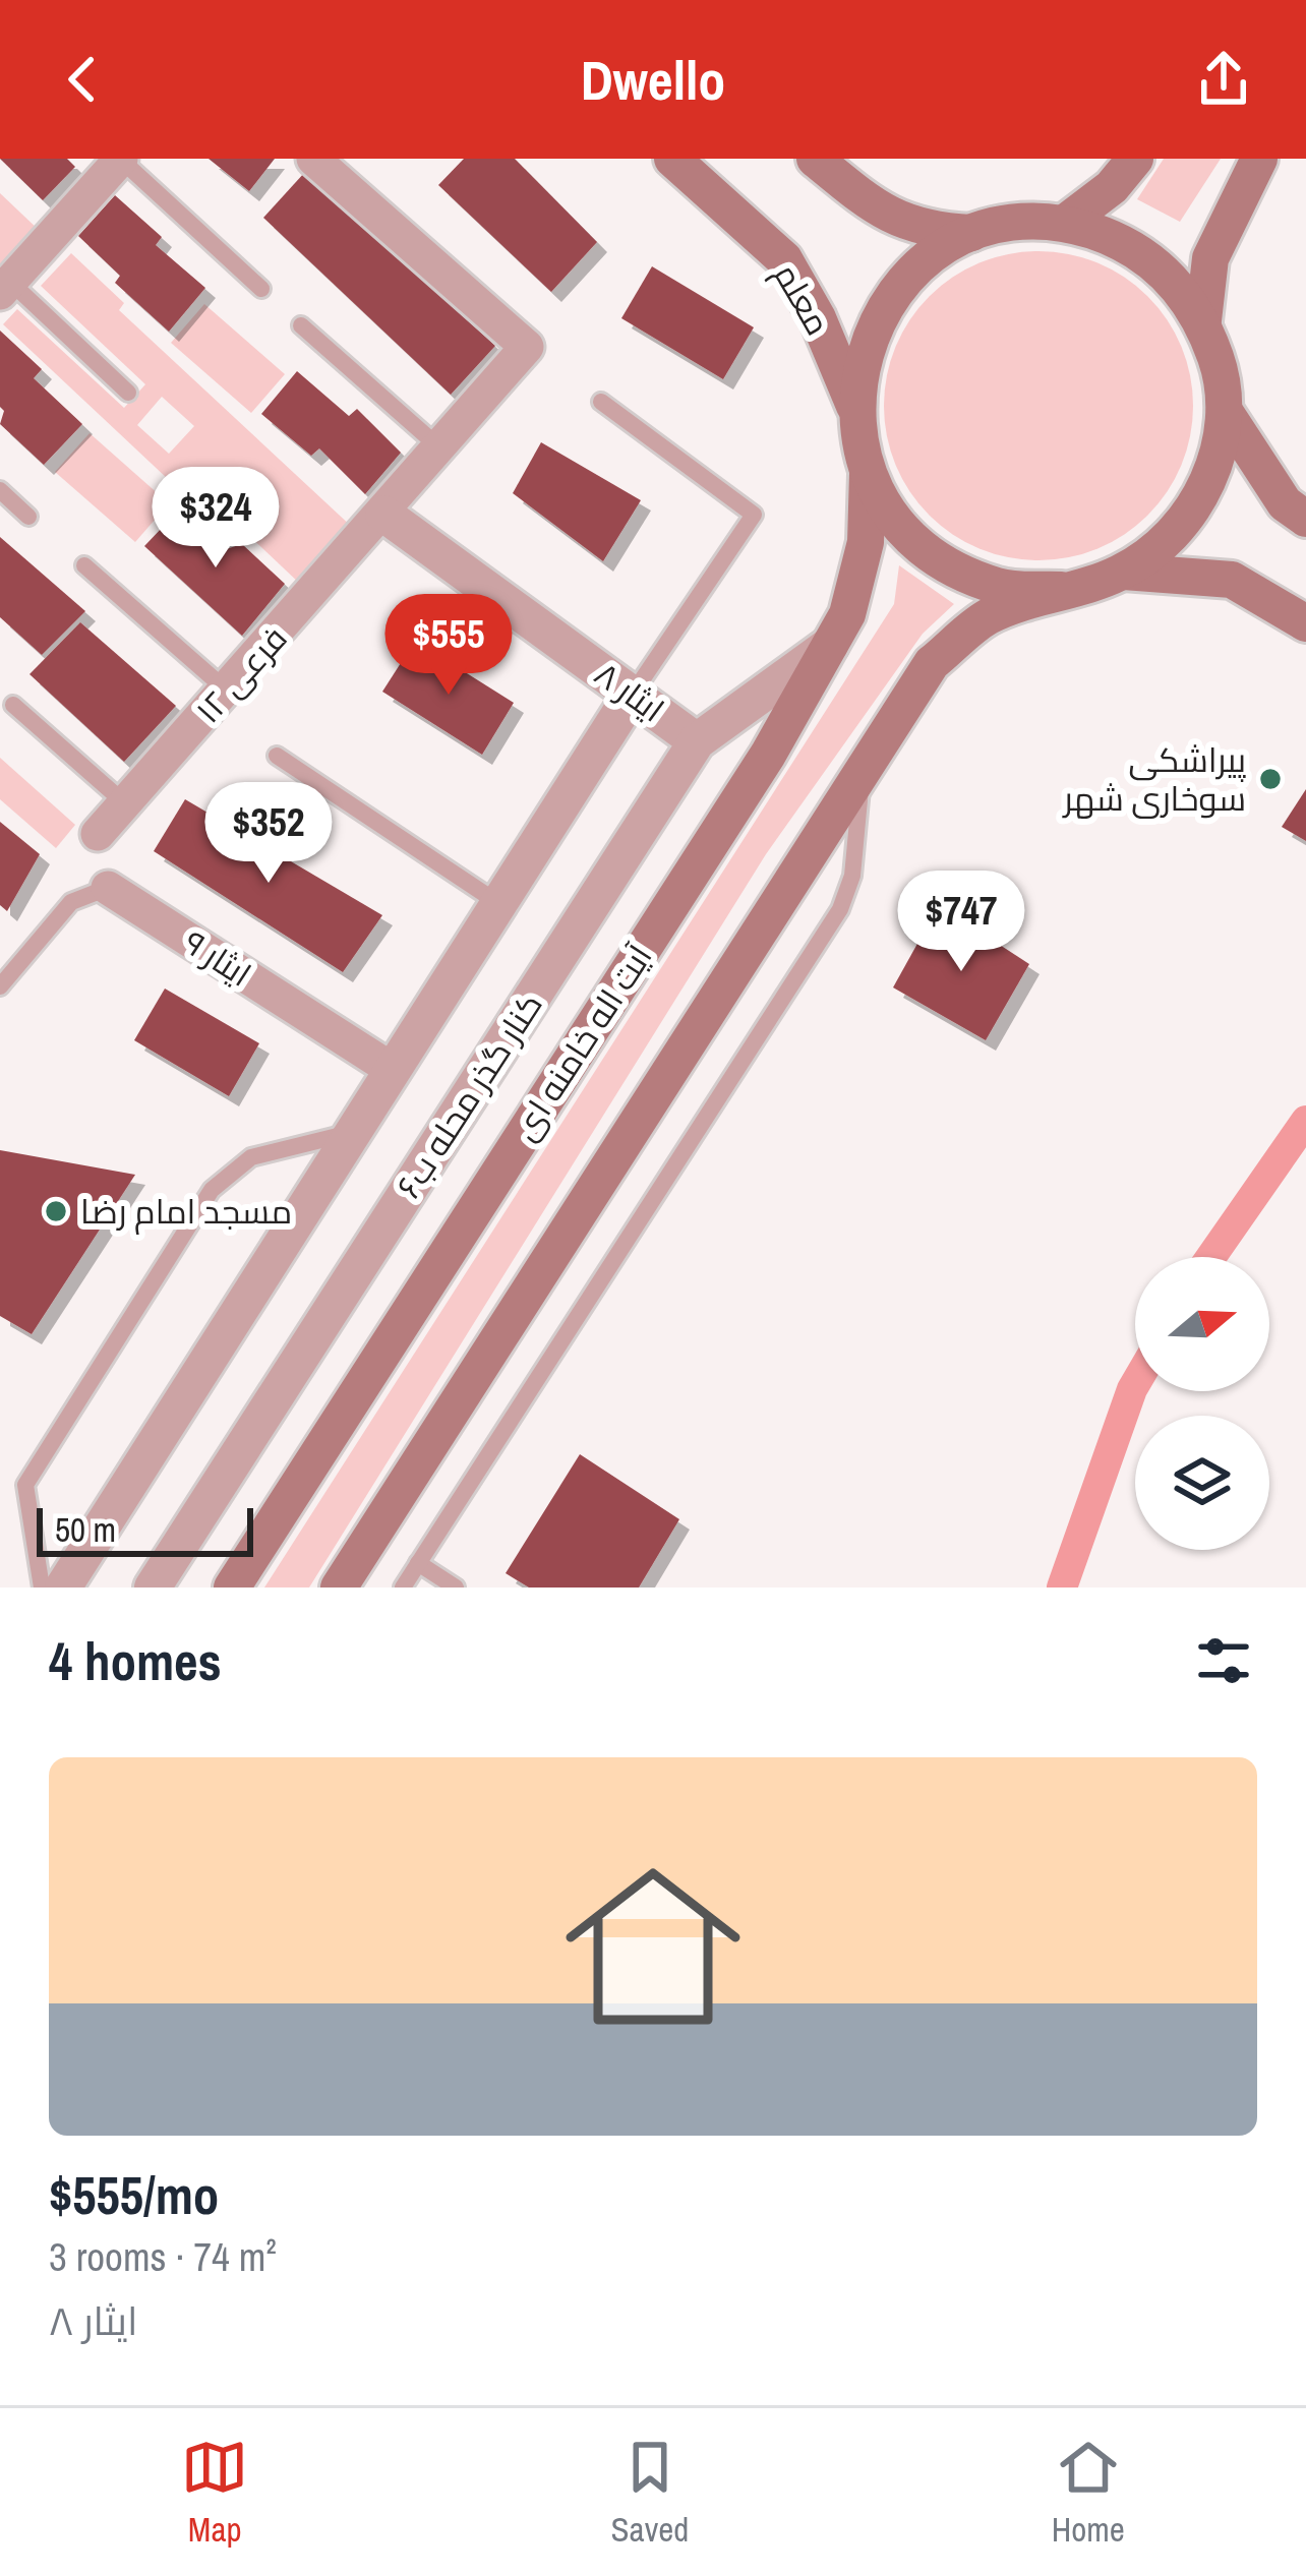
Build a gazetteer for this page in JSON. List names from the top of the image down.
{
  "streets": {
    "main road": ["معلم", "آیت اله خامنه ای"],
    "street": [
      "فرعی ۱۲",
      "ایثار ۸",
      "ایثار ۹",
      "کنار گذر محله ب۶"
    ]
  },
  "crossings": [
    ["معلم", "آیت اله خامنه ای"],
    ["فرعی ۱۲", "ایثار ۸"],
    ["ایثار ۸", "کنار گذر محله ب۶"],
    ["آیت اله خامنه ای", "کنار گذر محله ب۶"]
  ],
  "places": ["پیراشکی سوخاری شهر", "مسجد امام رضا"],
  "scale_bar": "50 m",
  "north": "right",
  "page": {
    "header": "Dwello",
    "price": [
      "$324",
      "$555",
      "$352",
      "$747"
    ],
    "scale": "50 m",
    "heading": "4 homes",
    "list": [
      {
        "name": "$555/mo",
        "note": "3 rooms · 74 m² · ایثار ۸"
      }
    ],
    "tabs": ["Map", "Saved", "Home"]
  }
}
